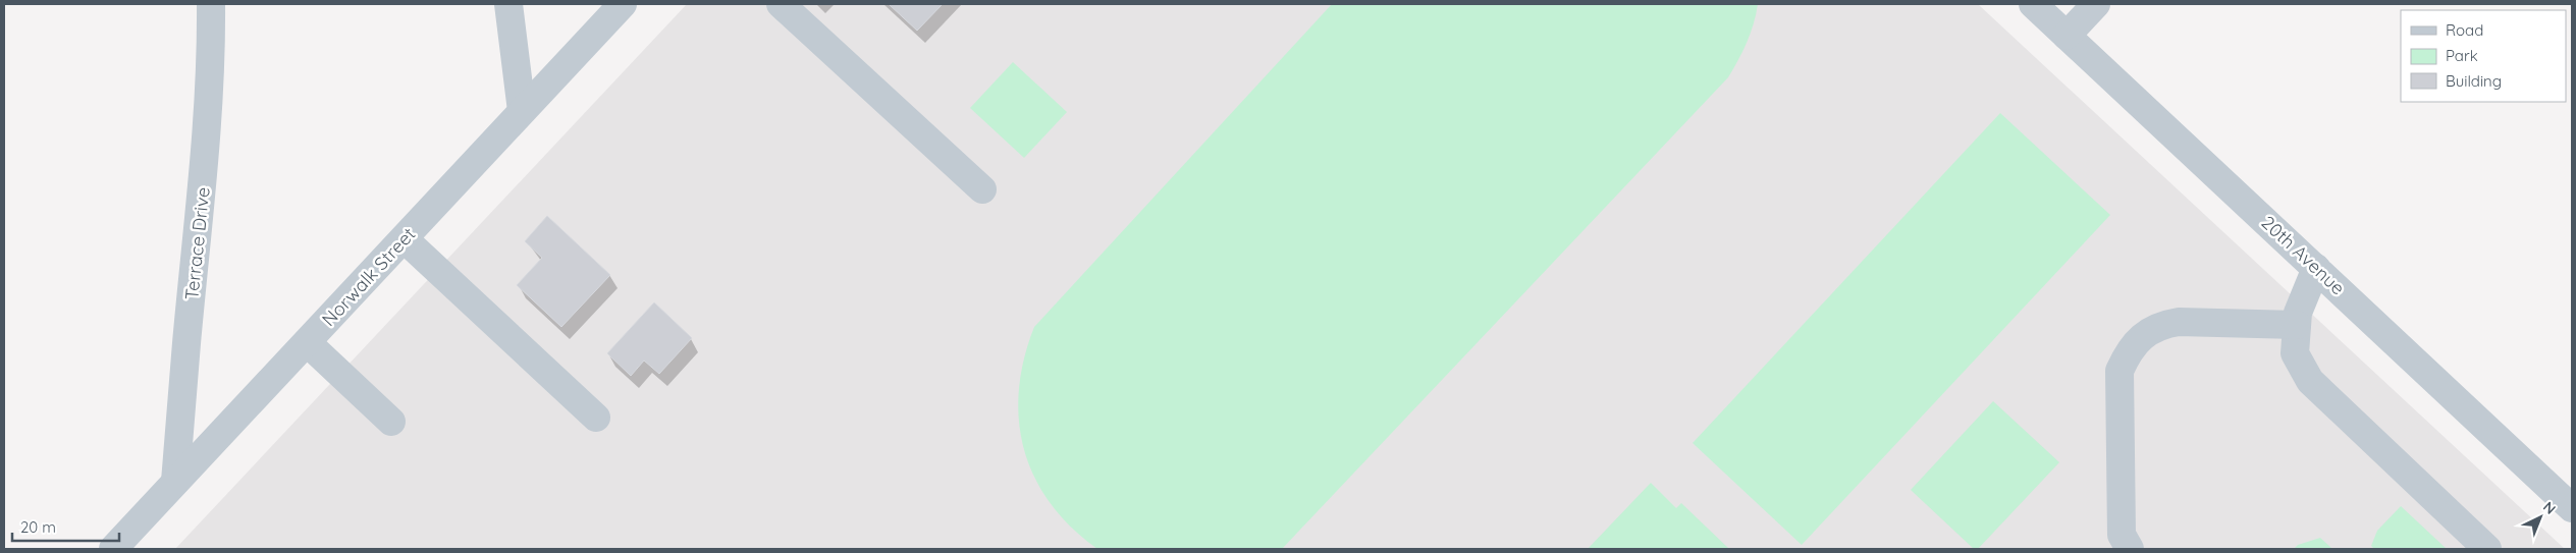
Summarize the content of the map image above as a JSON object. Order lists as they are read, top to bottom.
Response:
{
  "streets": {
    "street": ["Terrace Drive", "20th Avenue", "Norwalk Street"]
  },
  "crossings": [
    ["Terrace Drive", "Norwalk Street"]
  ],
  "legend": ["Road", "Park", "Building"],
  "scale_bar": "20 m",
  "north": "top right"
}
